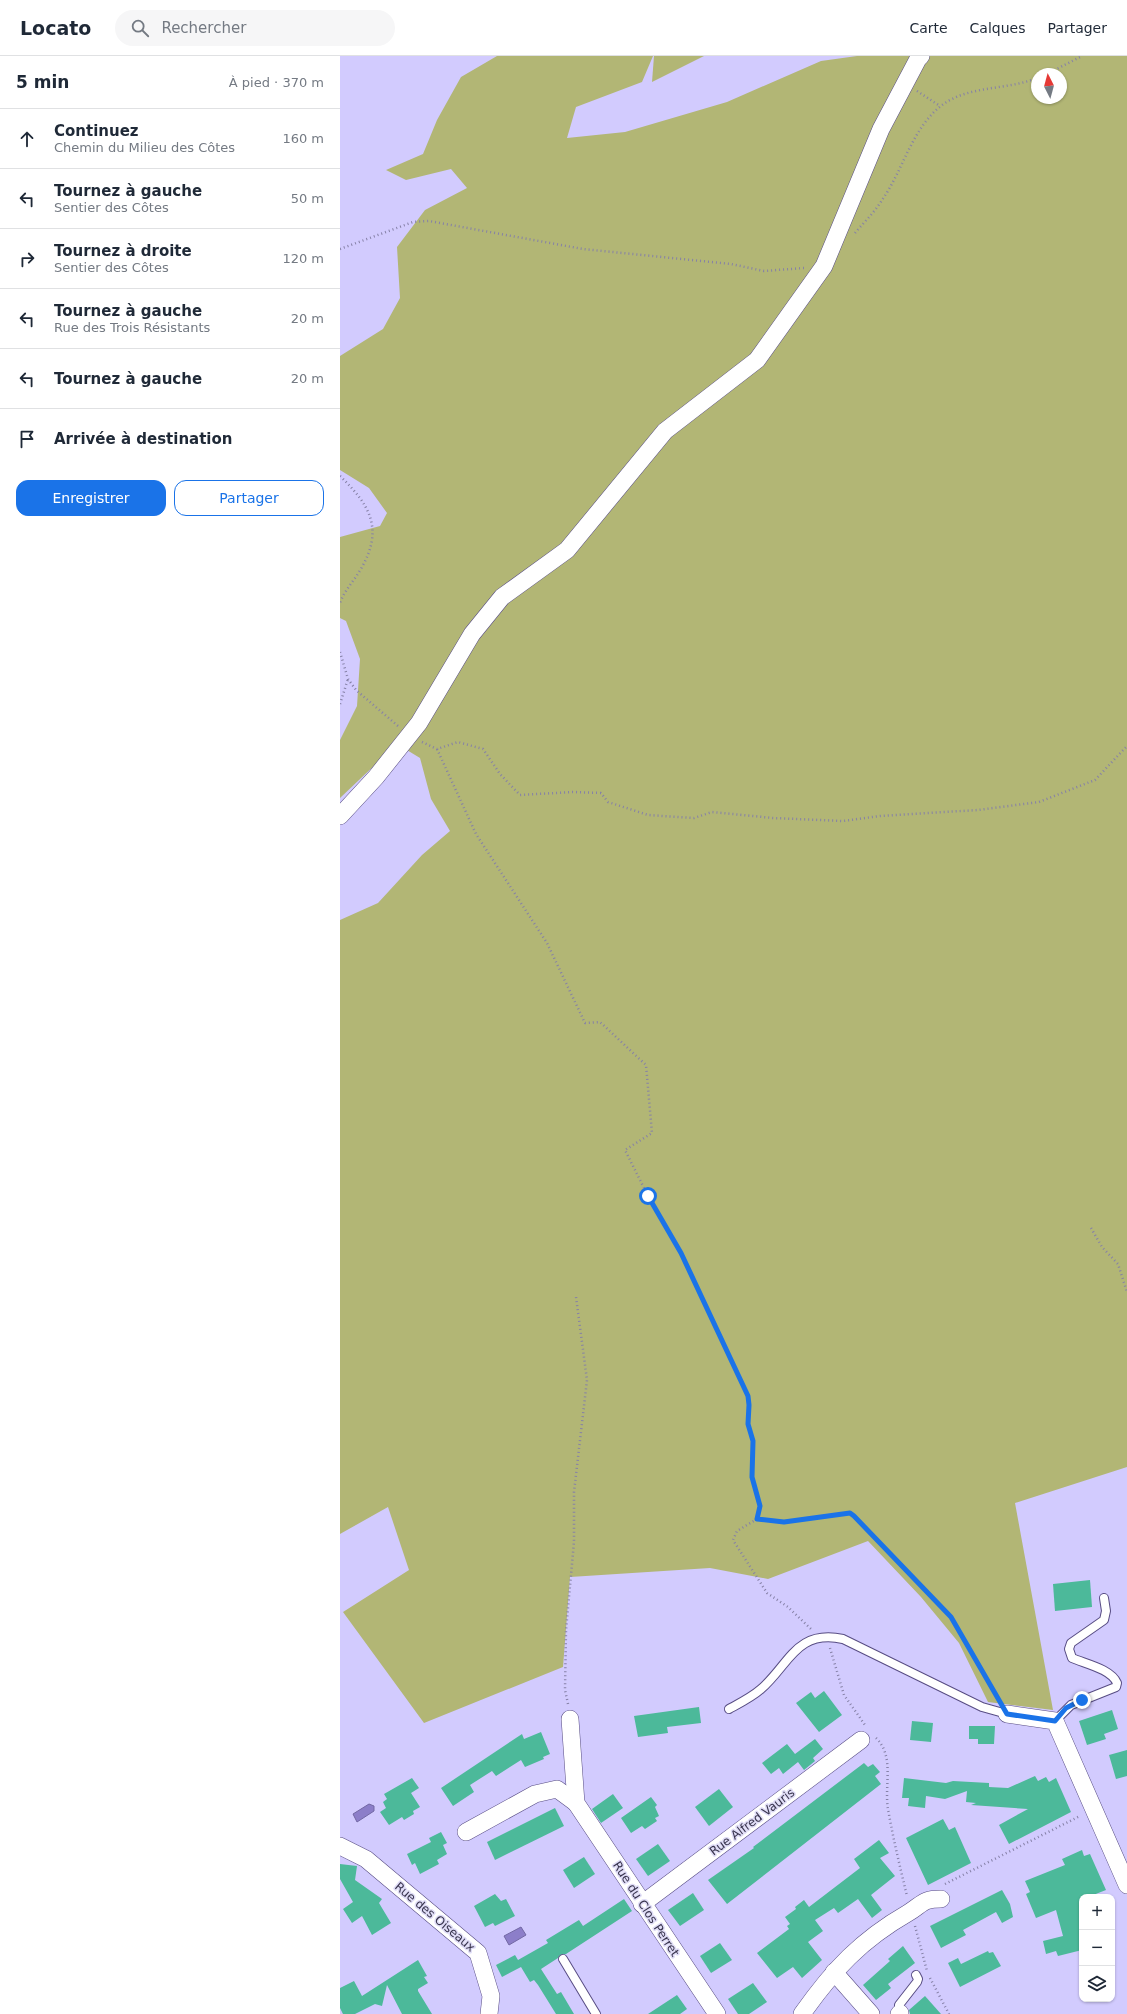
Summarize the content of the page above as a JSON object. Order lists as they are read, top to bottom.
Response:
{
  "streets": {
    "street": ["Rue Alfred Vauris", "Rue du Clos Perret", "Rue des Oiseaux"]
  },
  "crossings": [
    ["Rue Alfred Vauris", "Rue du Clos Perret"]
  ],
  "north": "top",
  "page": {
    "header": "Locato",
    "search": "Rechercher",
    "nav": ["Carte", "Calques", "Partager"],
    "heading": ["5 min", "À pied · 370 m"],
    "list": [
      ["Continuez", "Chemin du Milieu des Côtes", "160 m"],
      ["Tournez à gauche", "Sentier des Côtes", "50 m"],
      ["Tournez à droite", "Sentier des Côtes", "120 m"],
      ["Tournez à gauche", "Rue des Trois Résistants", "20 m"],
      ["Tournez à gauche", "20 m"],
      "Arrivée à destination"
    ],
    "buttons": ["Enregistrer", "Partager"],
    "map_buttons": ["+", "−"]
  }
}
